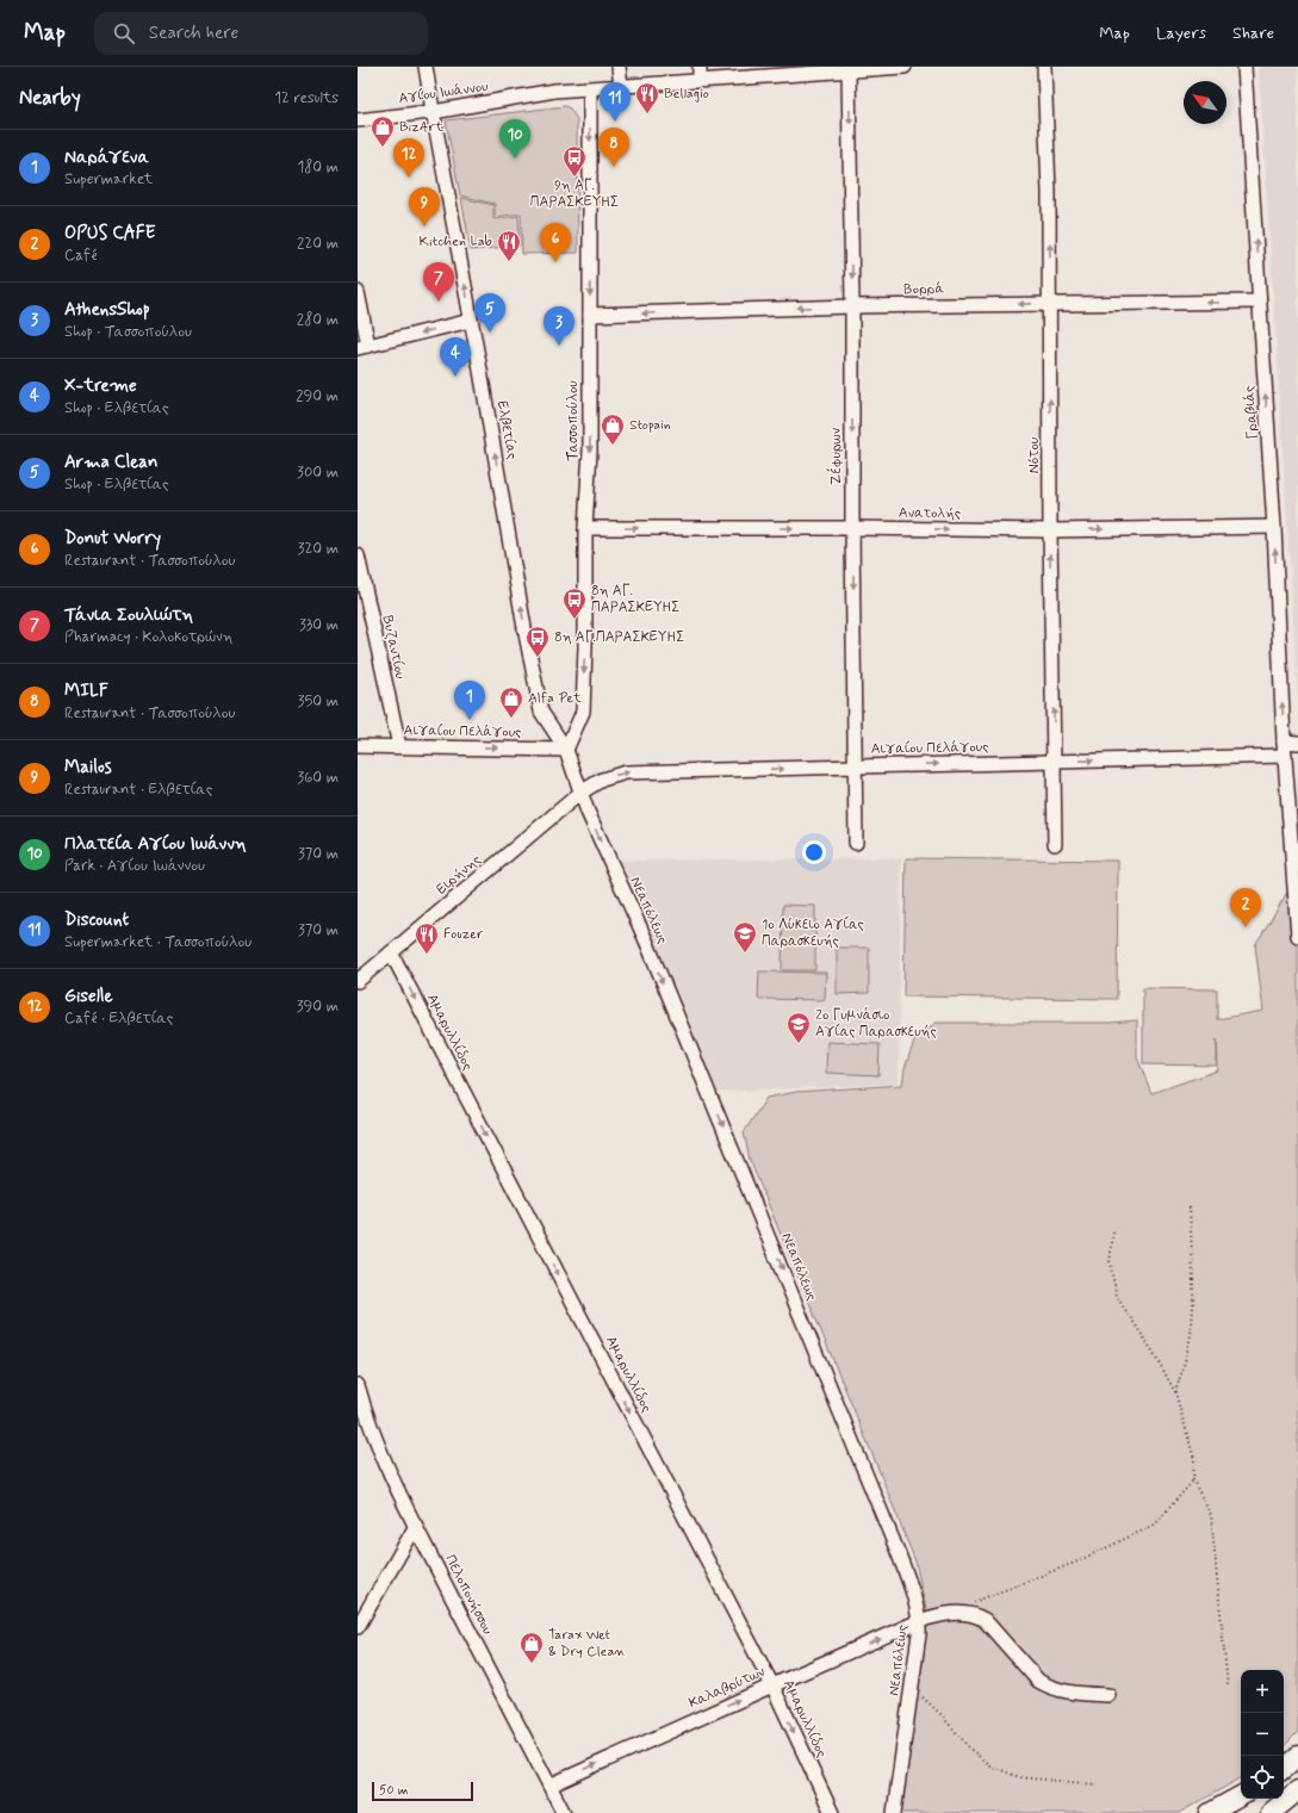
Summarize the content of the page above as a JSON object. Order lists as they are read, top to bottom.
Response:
{
  "streets": {
    "street": [
      "Αγίου Ιωάννου",
      "Βορρά",
      "Γραβιάς",
      "Τασσοπούλου",
      "Ελβετίας",
      "Νότου",
      "Ζέφυρων",
      "Ανατολής",
      "Βυζαντίου",
      "Αιγαίου Πελάγους",
      "Ειρήνης",
      "Νεαπόλεως",
      "Αμαρυλλίδος",
      "Πελοπονήσσου",
      "Καλαβρύτων"
    ]
  },
  "crossings": [
    ["Αγίου Ιωάννου", "Τασσοπούλου"],
    ["Αγίου Ιωάννου", "Ελβετίας"],
    ["Αγίου Ιωάννου", "Ζέφυρων"],
    ["Βορρά", "Γραβιάς"],
    ["Βορρά", "Τασσοπούλου"],
    ["Βορρά", "Νότου"],
    ["Βορρά", "Ζέφυρων"],
    ["Γραβιάς", "Ανατολής"],
    ["Γραβιάς", "Αιγαίου Πελάγους"],
    ["Τασσοπούλου", "Ελβετίας"],
    ["Τασσοπούλου", "Ανατολής"],
    ["Τασσοπούλου", "Αιγαίου Πελάγους"],
    ["Τασσοπούλου", "Νεαπόλεως"],
    ["Ελβετίας", "Αιγαίου Πελάγους"],
    ["Ελβετίας", "Νεαπόλεως"],
    ["Νότου", "Ανατολής"],
    ["Νότου", "Αιγαίου Πελάγους"],
    ["Ζέφυρων", "Ανατολής"],
    ["Ζέφυρων", "Αιγαίου Πελάγους"],
    ["Βυζαντίου", "Αιγαίου Πελάγους"],
    ["Αιγαίου Πελάγους", "Ειρήνης"],
    ["Αιγαίου Πελάγους", "Νεαπόλεως"],
    ["Ειρήνης", "Νεαπόλεως"],
    ["Ειρήνης", "Αμαρυλλίδος"],
    ["Νεαπόλεως", "Καλαβρύτων"],
    ["Αμαρυλλίδος", "Καλαβρύτων"],
    ["Πελοπονήσσου", "Καλαβρύτων"]
  ],
  "one_way": [
    "Βορρά",
    "Γραβιάς",
    "Τασσοπούλου",
    "Ελβετίας",
    "Νότου",
    "Ζέφυρων",
    "Ανατολής",
    "Αιγαίου Πελάγους",
    "Νεαπόλεως",
    "Αμαρυλλίδος",
    "Καλαβρύτων"
  ],
  "places": {
    "restaurant": ["Bellagio", "Kitchen Lab", "Fouzer"],
    "shop": [
      "BizArt",
      "Stopain",
      "Alfa Pet",
      "Tarax Wet & Dry Clean"
    ],
    "bus stop": ["9η ΑΓ. ΠΑΡΑΣΚΕΥΗΣ", "8η ΑΓ. ΠΑΡΑΣΚΕΥΗΣ", "8η ΑΓ.ΠΑΡΑΣΚΕΥΗΣ"],
    "school or university": ["1ο Λύκειο Αγίας Παρασκευής", "2ο Γυμνάσιο Αγίας Παρασκευής"]
  },
  "scale_bar": "50 m",
  "north": "top left",
  "page": {
    "header": "Map",
    "search": "Search here",
    "nav": ["Map", "Layers", "Share"],
    "heading": ["Nearby", "12 results"],
    "pins": [
      "11",
      "10",
      "8",
      "12",
      "9",
      "6",
      "7",
      "5",
      "3",
      "4",
      "1",
      "2"
    ],
    "list": [
      {
        "mark": "1",
        "name": "Ναράγενα",
        "note": "Supermarket",
        "value": "180 m"
      },
      {
        "mark": "2",
        "name": "OPUS CAFE",
        "note": "Café",
        "value": "220 m"
      },
      {
        "mark": "3",
        "name": "AthensShop",
        "note": "Shop · Τασσοπούλου",
        "value": "280 m"
      },
      {
        "mark": "4",
        "name": "X-treme",
        "note": "Shop · Ελβετίας",
        "value": "290 m"
      },
      {
        "mark": "5",
        "name": "Arma Clean",
        "note": "Shop · Ελβετίας",
        "value": "300 m"
      },
      {
        "mark": "6",
        "name": "Donut Worry",
        "note": "Restaurant · Τασσοπούλου",
        "value": "320 m"
      },
      {
        "mark": "7",
        "name": "Τάνια Σουλιώτη",
        "note": "Pharmacy · Κολοκοτρώνη",
        "value": "330 m"
      },
      {
        "mark": "8",
        "name": "MILF",
        "note": "Restaurant · Τασσοπούλου",
        "value": "350 m"
      },
      {
        "mark": "9",
        "name": "Mailos",
        "note": "Restaurant · Ελβετίας",
        "value": "360 m"
      },
      {
        "mark": "10",
        "name": "Πλατεία Αγίου Ιωάννη",
        "note": "Park · Αγίου Ιωάννου",
        "value": "370 m"
      },
      {
        "mark": "11",
        "name": "Discount",
        "note": "Supermarket · Τασσοπούλου",
        "value": "370 m"
      },
      {
        "mark": "12",
        "name": "Giselle",
        "note": "Café · Ελβετίας",
        "value": "390 m"
      }
    ],
    "map_buttons": ["+", "−"],
    "scale": "50 m"
  }
}
